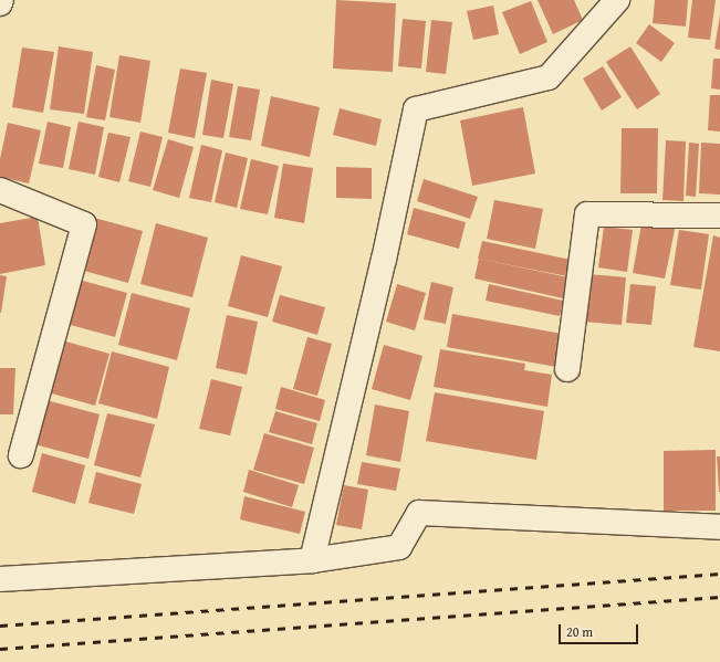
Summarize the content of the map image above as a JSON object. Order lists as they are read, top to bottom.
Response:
{
  "scale_bar": "20 m"
}
